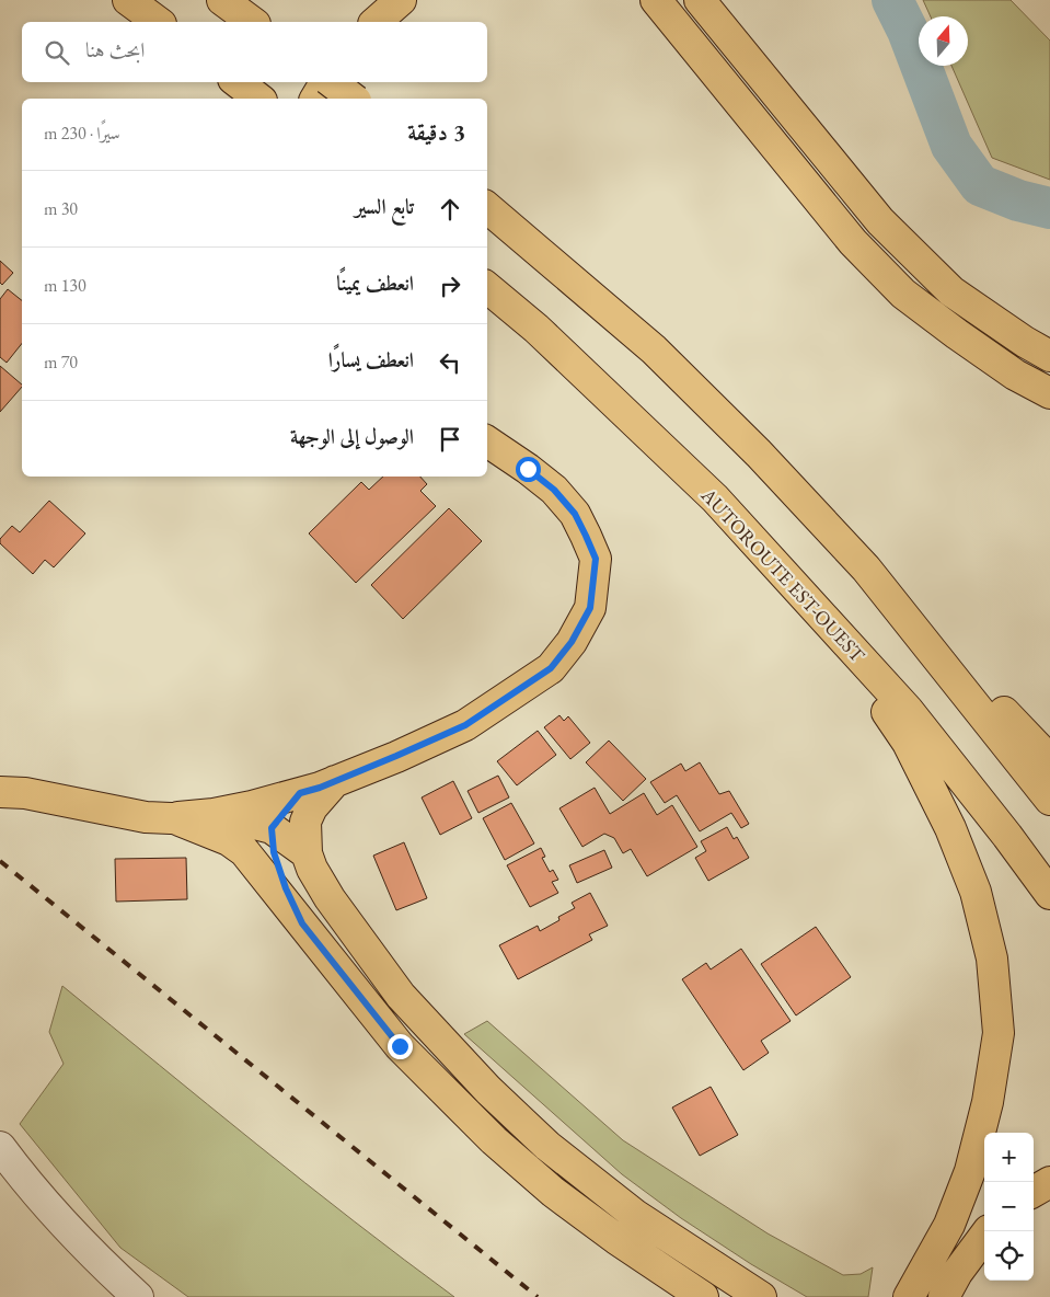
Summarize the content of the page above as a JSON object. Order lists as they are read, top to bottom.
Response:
{
  "streets": {
    "main road": ["AUTOROUTE EST-OUEST"]
  },
  "north": "top",
  "page": {
    "search": "ابحث هنا",
    "heading": ["3 دقيقة", "سيرًا · 230 m"],
    "list": [
      ["تابع السير", "30 m"],
      ["انعطف يمينًا", "130 m"],
      ["انعطف يسارًا", "70 m"],
      "الوصول إلى الوجهة"
    ],
    "map_buttons": ["+", "−"]
  }
}
